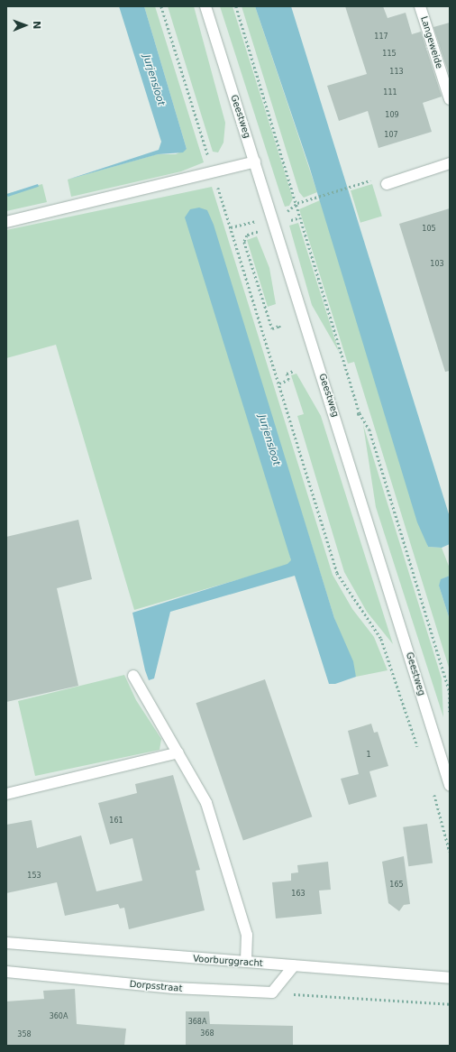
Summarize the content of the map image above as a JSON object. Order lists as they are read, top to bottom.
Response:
{
  "streets": {
    "street": [
      "Langeweide",
      "Geestweg",
      "Voorburggracht",
      "Dorpsstraat"
    ]
  },
  "water": ["Jurjensloot"],
  "house_numbers": [
    "117",
    "115",
    "113",
    "111",
    "109",
    "107",
    "105",
    "103",
    "1",
    "161",
    "153",
    "165",
    "163",
    "360A",
    "368A",
    "368",
    "358"
  ],
  "north": "right"
}
